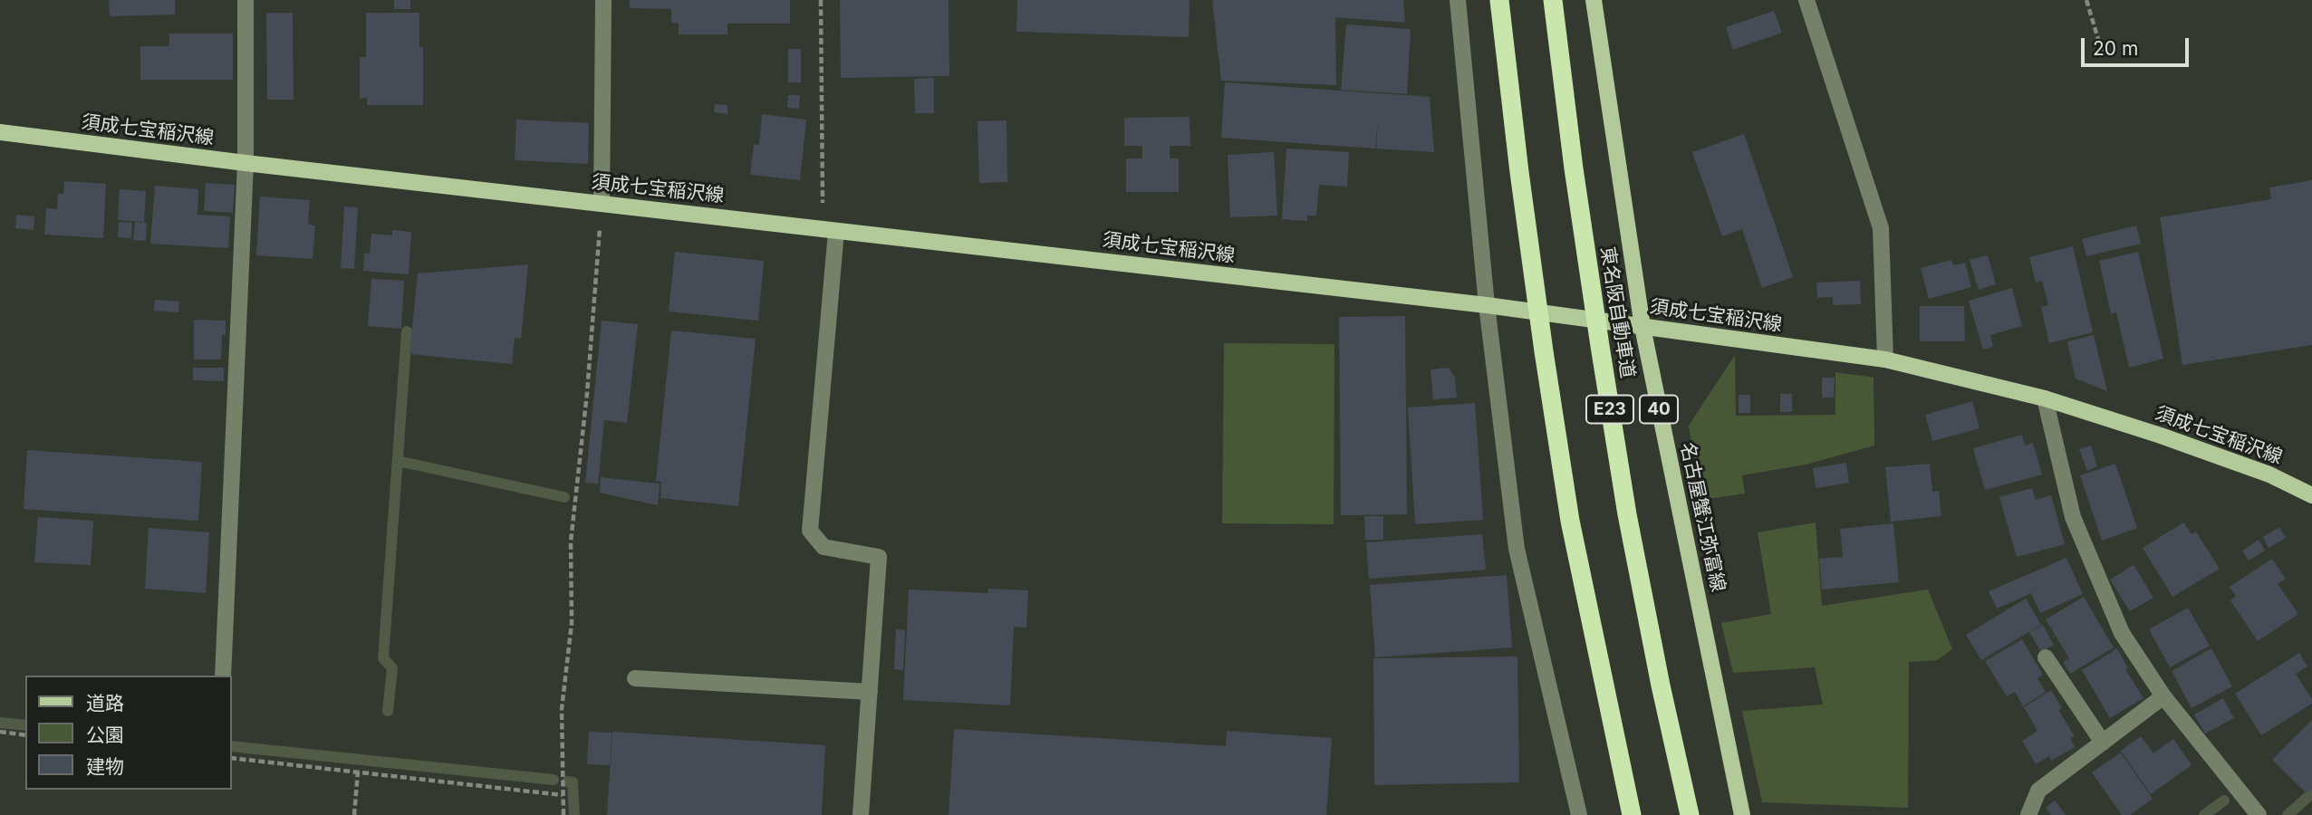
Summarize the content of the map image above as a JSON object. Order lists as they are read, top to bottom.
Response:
{
  "streets": {
    "highway": ["東名阪自動車道", "E23"],
    "main road": ["須成七宝稲沢線", "40", "名古屋蟹江弥富線"]
  },
  "crossings": [
    ["須成七宝稲沢線", "名古屋蟹江弥富線"]
  ],
  "legend": ["道路", "公園", "建物"],
  "scale_bar": "20 m"
}
